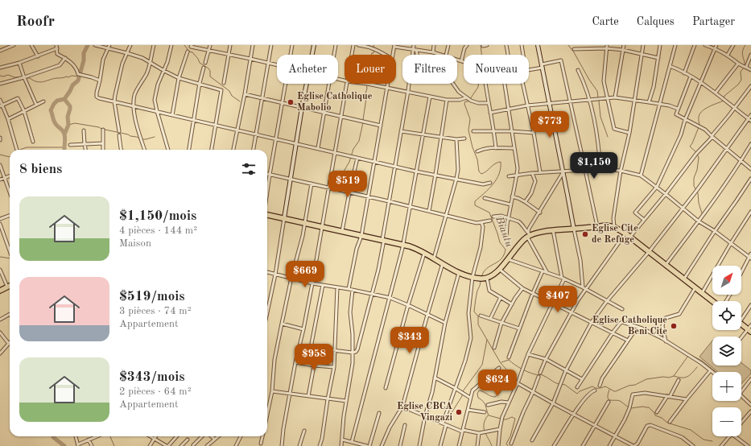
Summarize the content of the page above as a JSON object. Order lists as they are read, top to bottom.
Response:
{
  "water": ["Biautu"],
  "places": [
    "Eglise Catholique Mabolio",
    "Eglise Cite de Refuge",
    "Eglise Catholique Beni Cite",
    "Eglise CBCA Vingazi"
  ],
  "north": "top right",
  "page": {
    "header": "Roofr",
    "nav": ["Carte", "Calques", "Partager"],
    "chip": [
      "Acheter",
      "Louer",
      "Filtres",
      "Nouveau"
    ],
    "price": [
      "$773",
      "$1,150",
      "$519",
      "$669",
      "$407",
      "$343",
      "$958",
      "$624"
    ],
    "heading": "8 biens",
    "list": [
      {
        "name": "$1,150/mois",
        "note": "4 pièces · 144 m² · Maison"
      },
      {
        "name": "$519/mois",
        "note": "3 pièces · 74 m² · Appartement"
      },
      {
        "name": "$343/mois",
        "note": "2 pièces · 64 m² · Appartement"
      }
    ],
    "map_buttons": ["+", "−"]
  }
}
